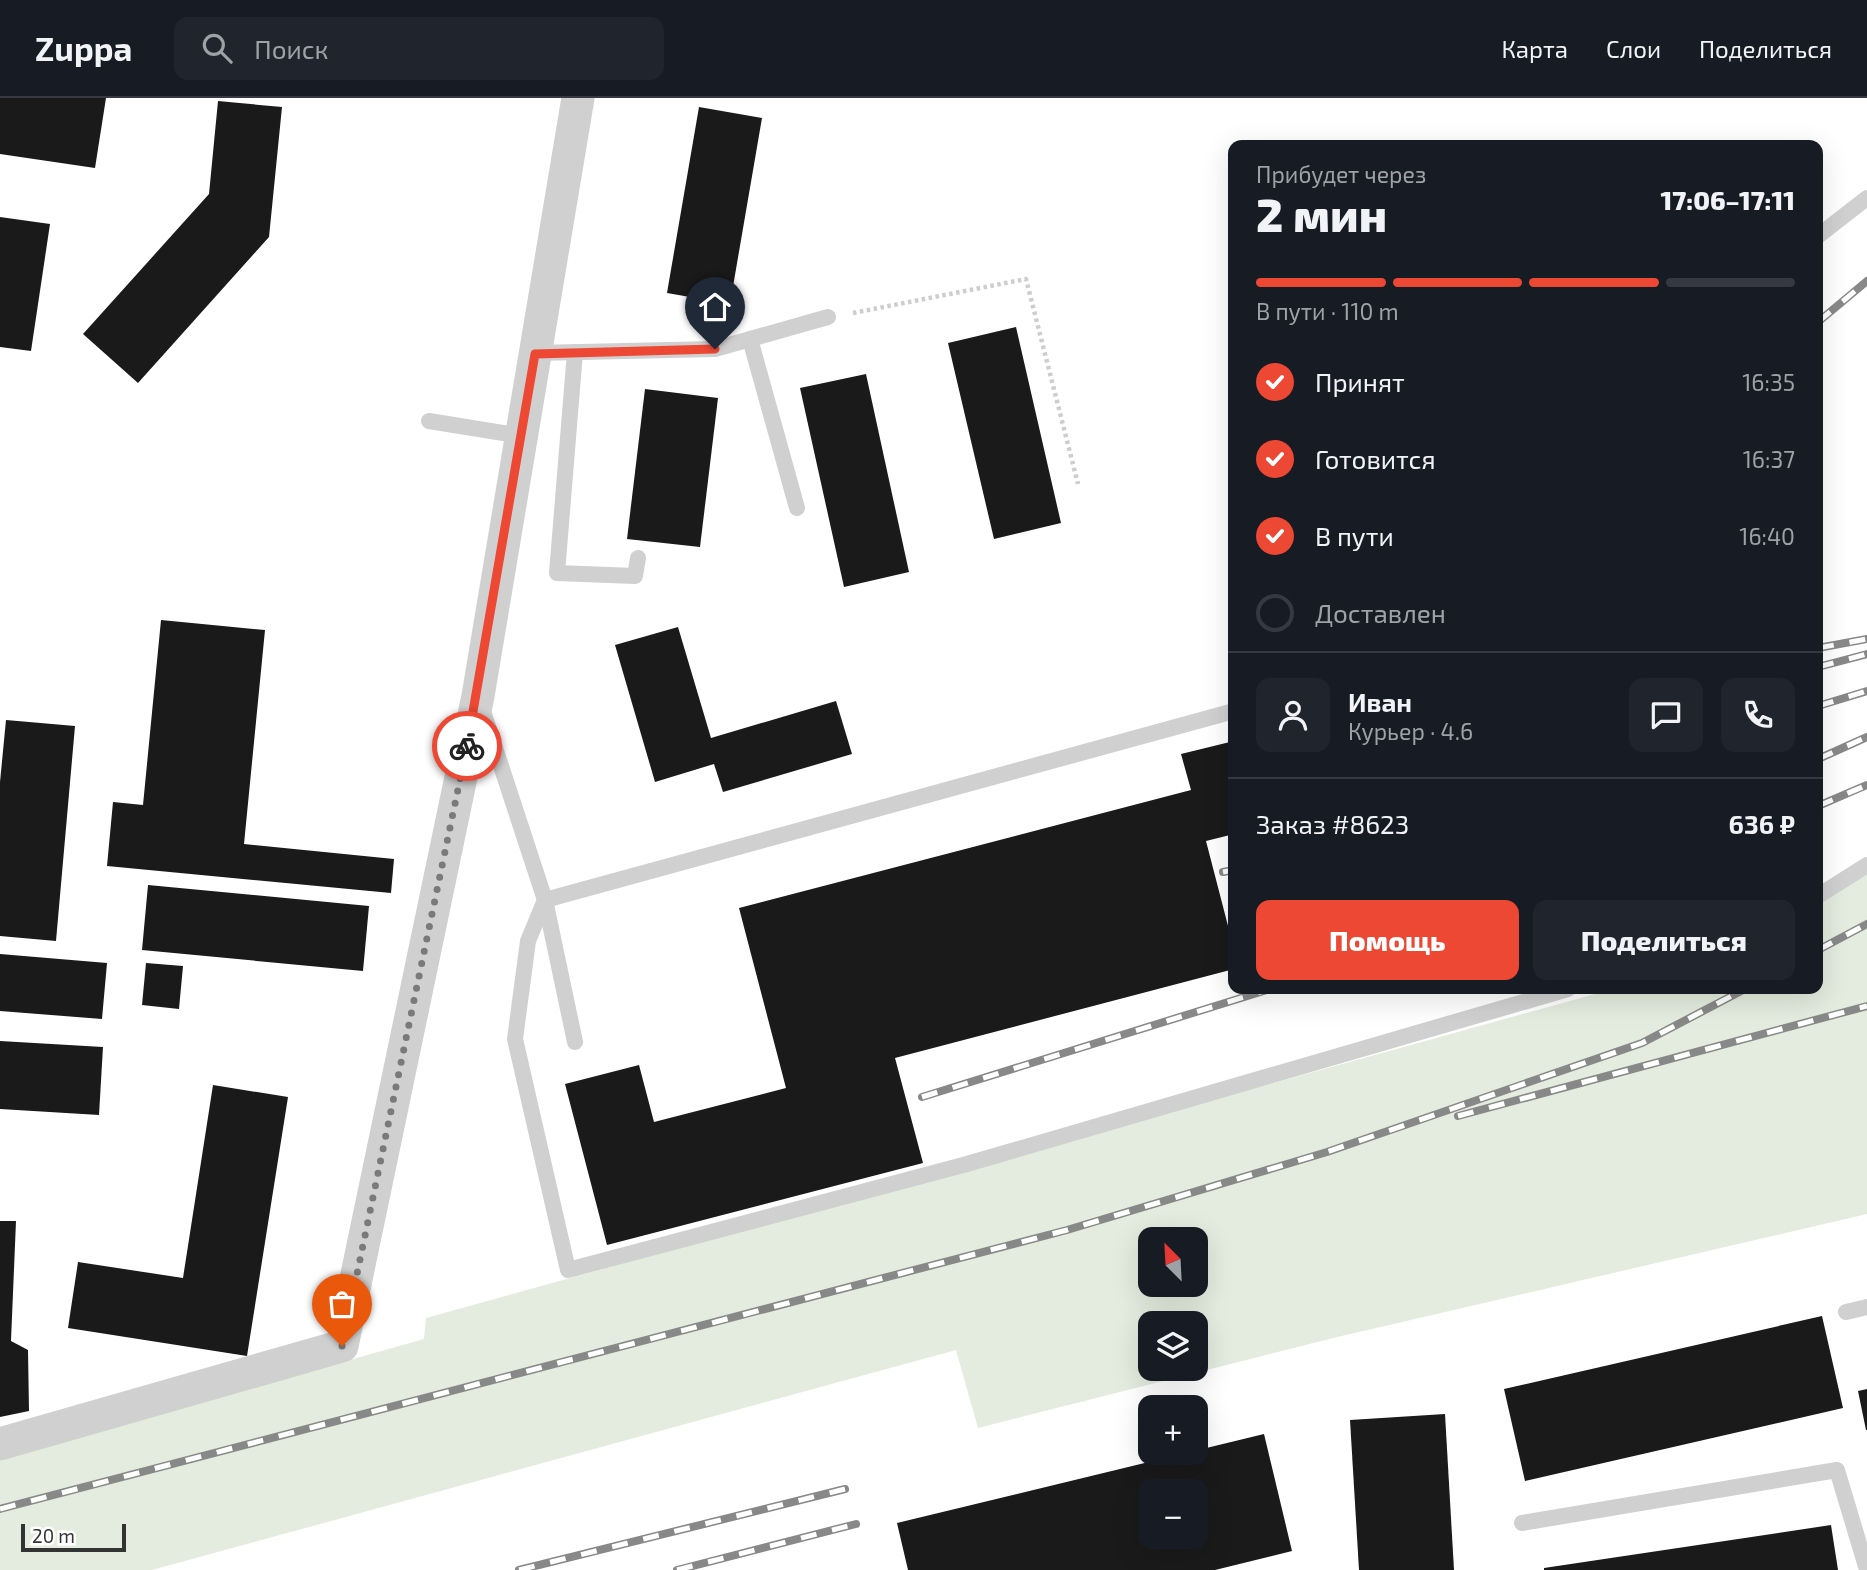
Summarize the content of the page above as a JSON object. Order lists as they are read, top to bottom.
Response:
{
  "scale_bar": "20 m",
  "north": "top left",
  "page": {
    "header": "Zuppa",
    "search": "Поиск",
    "nav": ["Карта", "Слои", "Поделиться"],
    "heading": ["2 мин", "Прибудет через", "17:06–17:11"],
    "panel": [
      "Иван",
      "Курьер · 4.6",
      "Заказ #8623",
      "636 ₽"
    ],
    "bar": "В пути · 110 m",
    "list": [
      ["Принят", "16:35"],
      ["Готовится", "16:37"],
      ["В пути", "16:40"],
      "Доставлен"
    ],
    "buttons": ["Помощь", "Поделиться"],
    "map_buttons": ["+", "−"],
    "scale": "20 m"
  }
}
